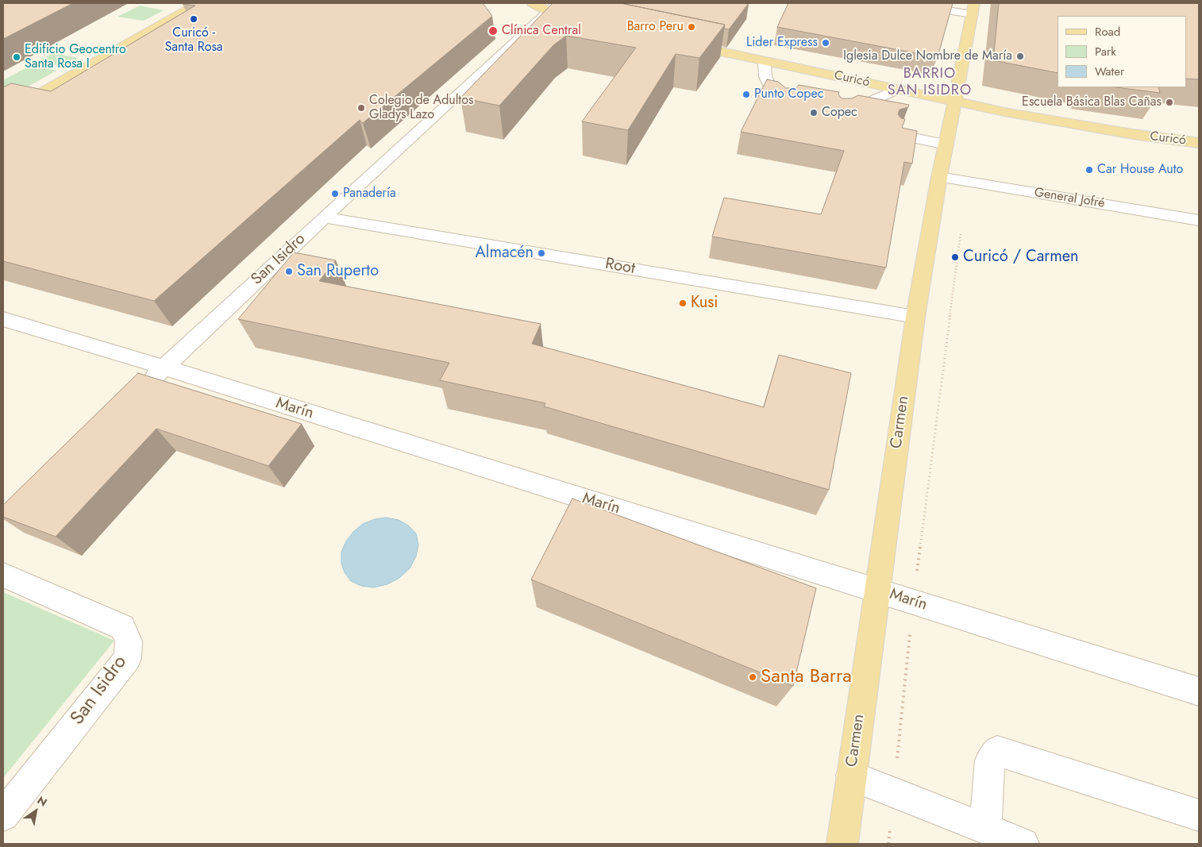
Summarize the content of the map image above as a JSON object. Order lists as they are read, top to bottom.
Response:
{
  "streets": {
    "main road": ["Curicó", "Carmen"],
    "street": [
      "General Jofré",
      "San Isidro",
      "Root",
      "Marín"
    ]
  },
  "crossings": [
    ["Curicó", "Carmen"],
    ["General Jofré", "Carmen"],
    ["San Isidro", "Root"],
    ["San Isidro", "Marín"],
    ["Root", "Carmen"],
    ["Marín", "Carmen"]
  ],
  "districts": ["BARRIO SAN ISIDRO"],
  "places": [
    "Curicó - Santa Rosa",
    "Barro Peru",
    "Clínica Central",
    "Lider Express",
    "Iglesia Dulce Nombre de María",
    "Edificio Geocentro Santa Rosa I",
    "Punto Copec",
    "Escuela Básica Blas Cañas",
    "Colegio de Adultos Gladys Lazo",
    "Copec",
    "Car House Auto",
    "Panadería",
    "Almacén",
    "Curicó / Carmen",
    "San Ruperto",
    "Kusi",
    "Santa Barra"
  ],
  "legend": ["Road", "Park", "Water"],
  "north": "top right"
}
